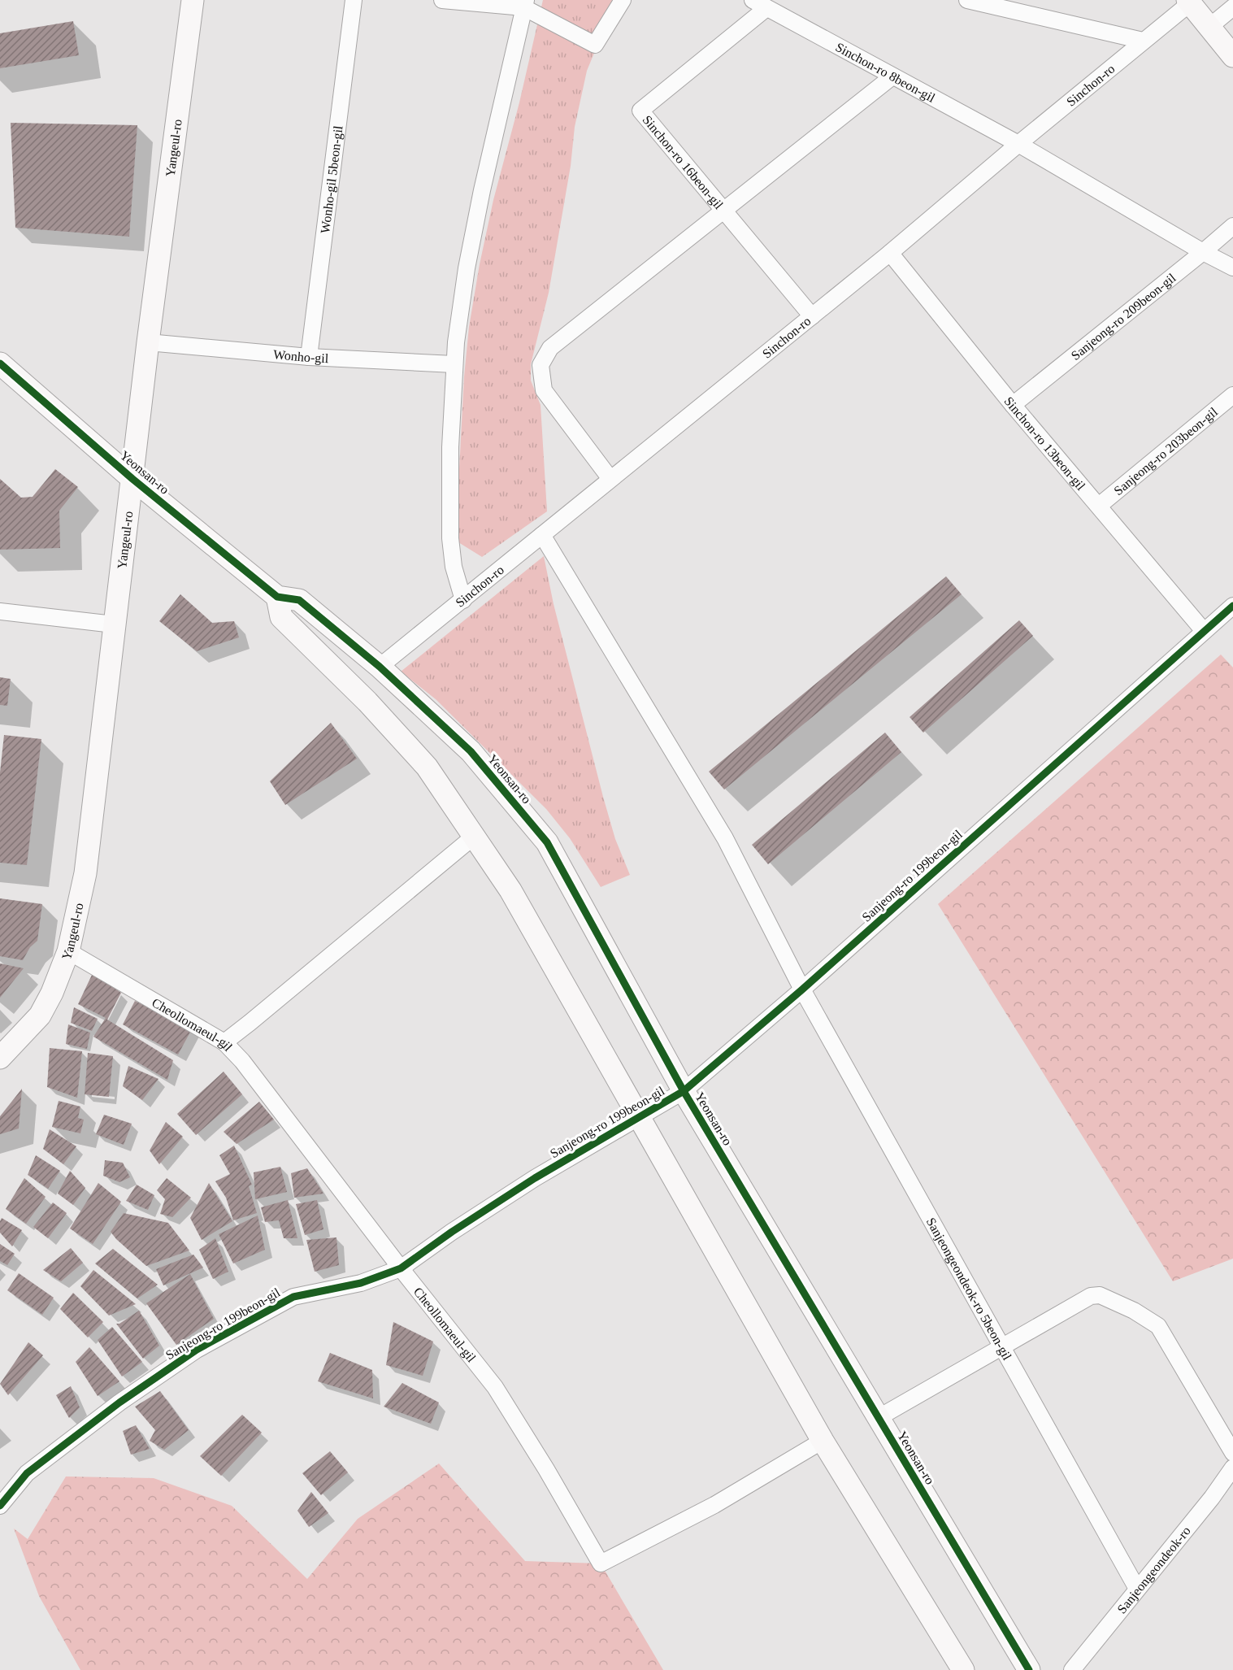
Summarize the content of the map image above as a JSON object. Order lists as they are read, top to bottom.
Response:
{
  "streets": {
    "street": [
      "Sinchon-ro 8beon-gil",
      "Sinchon-ro",
      "Yangeul-ro",
      "Sinchon-ro 16beon-gil",
      "Wonho-gil 5beon-gil",
      "Sanjeong-ro 209beon-gil",
      "Wonho-gil",
      "Sinchon-ro 13beon-gil",
      "Sanjeong-ro 203beon-gil",
      "Yeonsan-ro",
      "Sanjeong-ro 199beon-gil",
      "Cheollomaeul-gil",
      "Sanjeongeondeok-ro 5beon-gil",
      "Sanjeongeondeok-ro"
    ]
  },
  "crossings": [
    ["Sinchon-ro 8beon-gil", "Sinchon-ro"],
    ["Sinchon-ro 8beon-gil", "Sinchon-ro 16beon-gil"],
    ["Sinchon-ro 8beon-gil", "Sanjeong-ro 209beon-gil"],
    ["Sinchon-ro", "Sinchon-ro 16beon-gil"],
    ["Sinchon-ro", "Sinchon-ro 13beon-gil"],
    ["Sinchon-ro", "Yeonsan-ro"],
    ["Sinchon-ro", "Sanjeongeondeok-ro 5beon-gil"],
    ["Yangeul-ro", "Wonho-gil"],
    ["Yangeul-ro", "Yeonsan-ro"],
    ["Yangeul-ro", "Cheollomaeul-gil"],
    ["Wonho-gil 5beon-gil", "Wonho-gil"],
    ["Sanjeong-ro 209beon-gil", "Sinchon-ro 13beon-gil"],
    ["Sinchon-ro 13beon-gil", "Sanjeong-ro 203beon-gil"],
    ["Sinchon-ro 13beon-gil", "Sanjeong-ro 199beon-gil"],
    ["Yeonsan-ro", "Sanjeong-ro 199beon-gil"],
    ["Sanjeong-ro 199beon-gil", "Cheollomaeul-gil"],
    ["Sanjeong-ro 199beon-gil", "Sanjeongeondeok-ro 5beon-gil"],
    ["Sanjeongeondeok-ro 5beon-gil", "Sanjeongeondeok-ro"]
  ]
}
